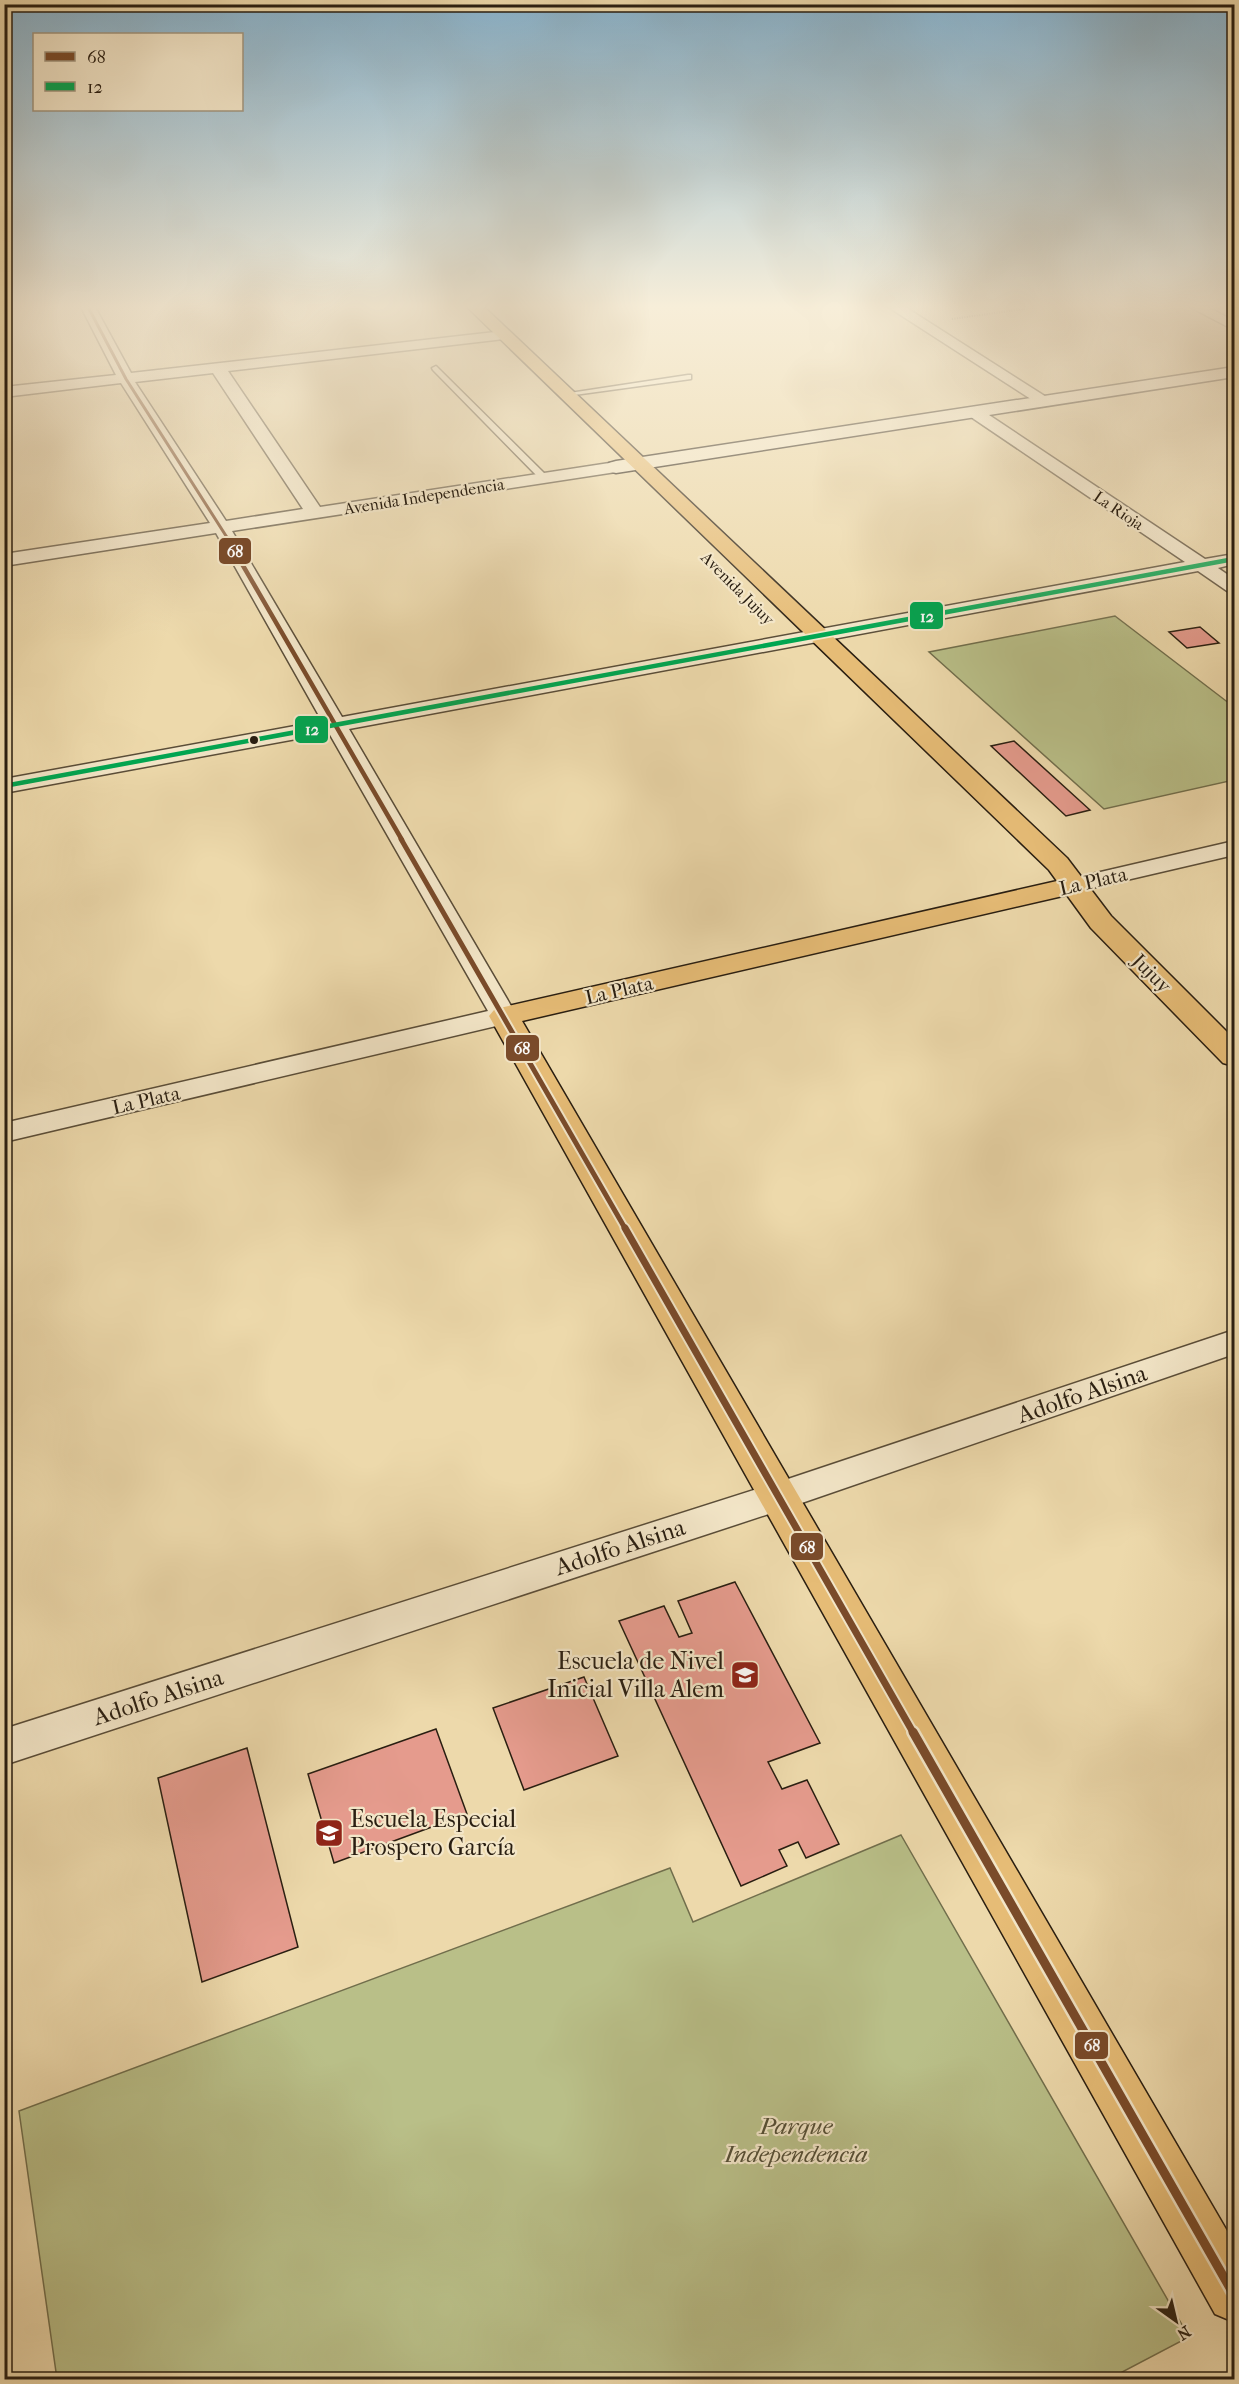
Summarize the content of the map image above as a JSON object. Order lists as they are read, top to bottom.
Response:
{
  "streets": {
    "main road": [
      "Avenida Independencia",
      "Avenida Jujuy",
      "La Plata",
      "Jujuy"
    ],
    "street": ["La Rioja", "Adolfo Alsina"]
  },
  "crossings": [
    ["Avenida Independencia", "Avenida Jujuy"],
    ["Avenida Jujuy", "La Plata"],
    ["Avenida Jujuy", "Jujuy"],
    ["La Plata", "Jujuy"]
  ],
  "parks": ["Parque Independencia"],
  "places": {
    "school or university": ["Escuela de Nivel Inicial Villa Alem", "Escuela Especial Prospero García"]
  },
  "lines": ["transit line 68", "transit line 12"],
  "legend": ["68", "12"],
  "north": "bottom right"
}
